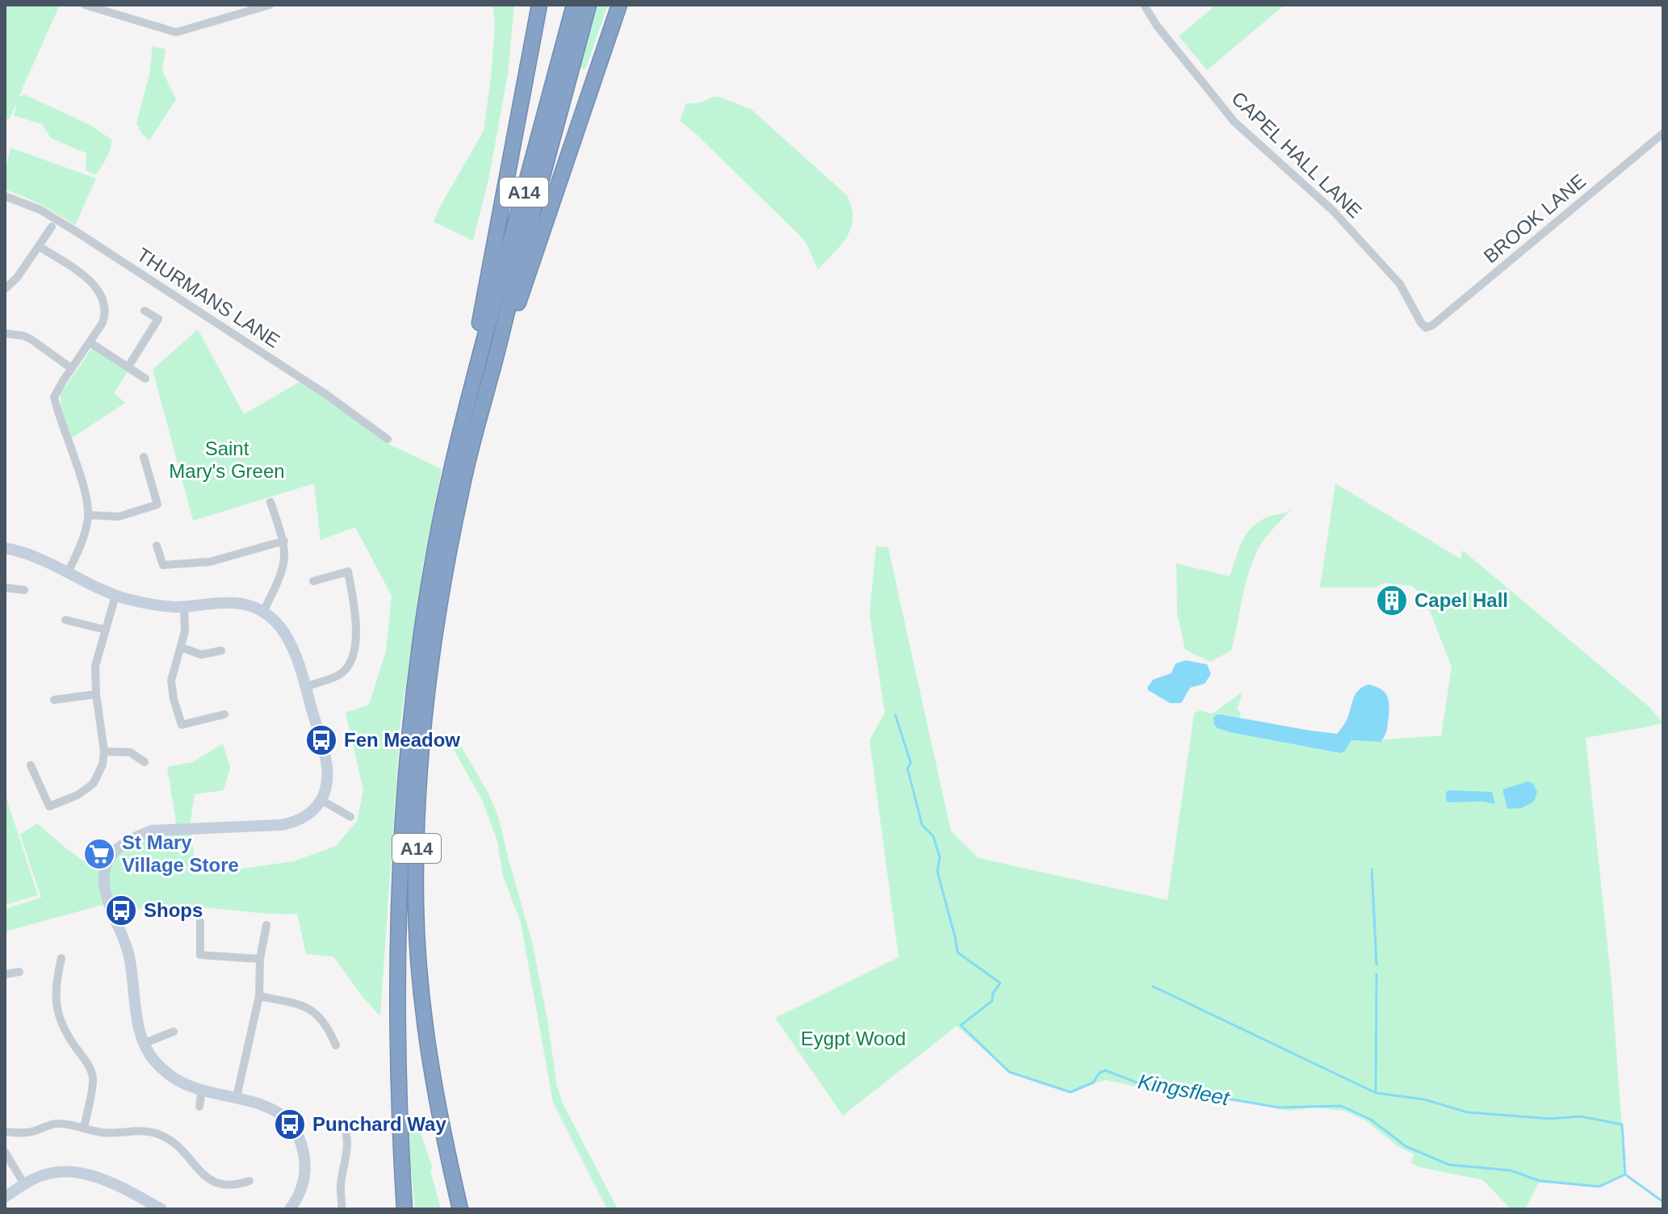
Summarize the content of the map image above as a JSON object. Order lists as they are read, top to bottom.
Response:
{
  "streets": {
    "highway": ["A14"],
    "street": ["CAPEL HALL LANE", "BROOK LANE", "THURMANS LANE"]
  },
  "crossings": [
    ["CAPEL HALL LANE", "BROOK LANE"]
  ],
  "water": ["Kingsfleet"],
  "parks": ["Saint Mary's Green", "Eygpt Wood"],
  "places": {
    "building": ["Capel Hall"],
    "bus stop": ["Fen Meadow", "Shops", "Punchard Way"],
    "supermarket": ["St Mary Village Store"]
  }
}
